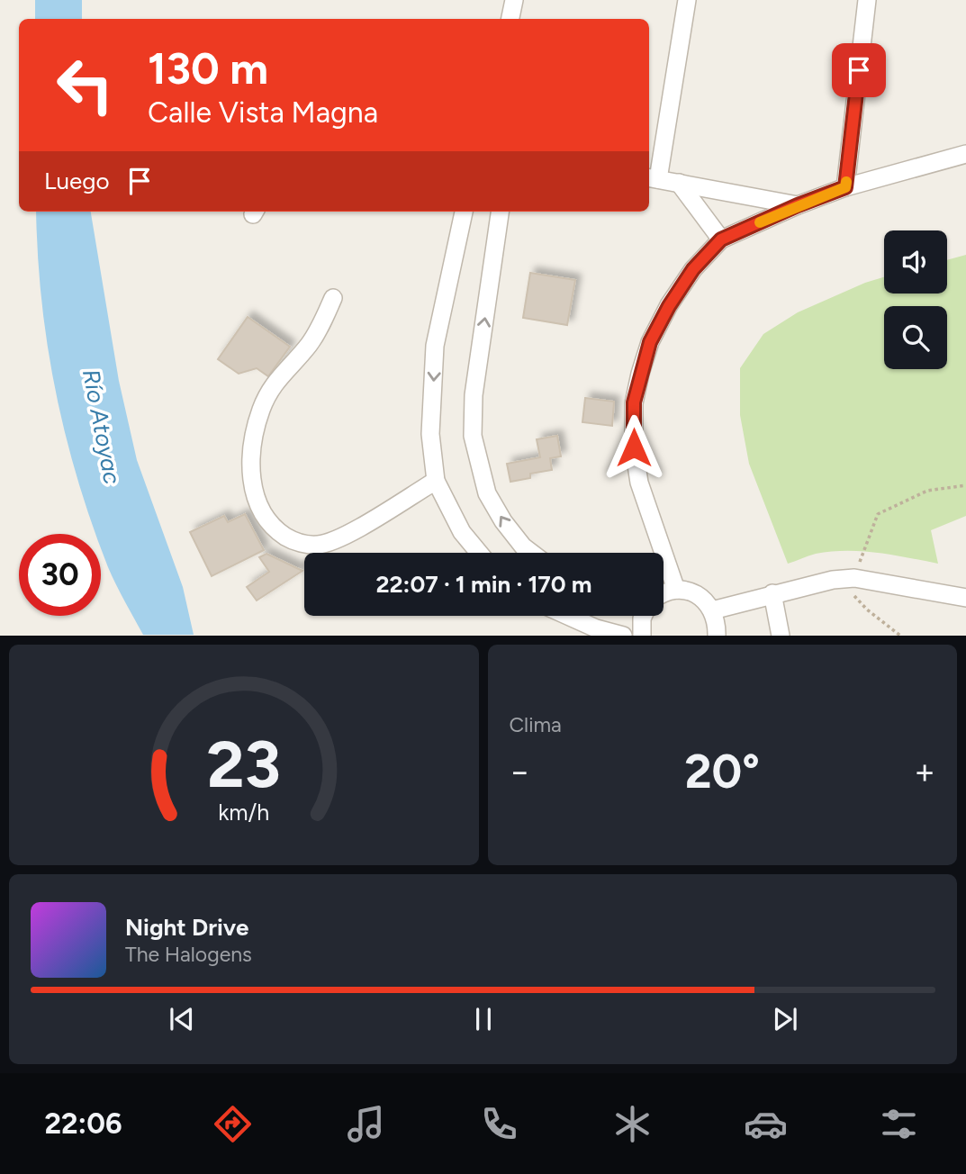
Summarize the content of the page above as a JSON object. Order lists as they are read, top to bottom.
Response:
{
  "water": ["Río Atoyac"],
  "page": {
    "turn": ["130 m", "Calle Vista Magna"],
    "then": "Luego",
    "limit": "30",
    "trip": "22:07 · 1 min · 170 m",
    "tile": "Clima",
    "heat": ["−", "20°", "+"],
    "song": ["Night Drive", "The Halogens"],
    "tabs": "22:06",
    "gauge": ["23", "km/h"]
  }
}
